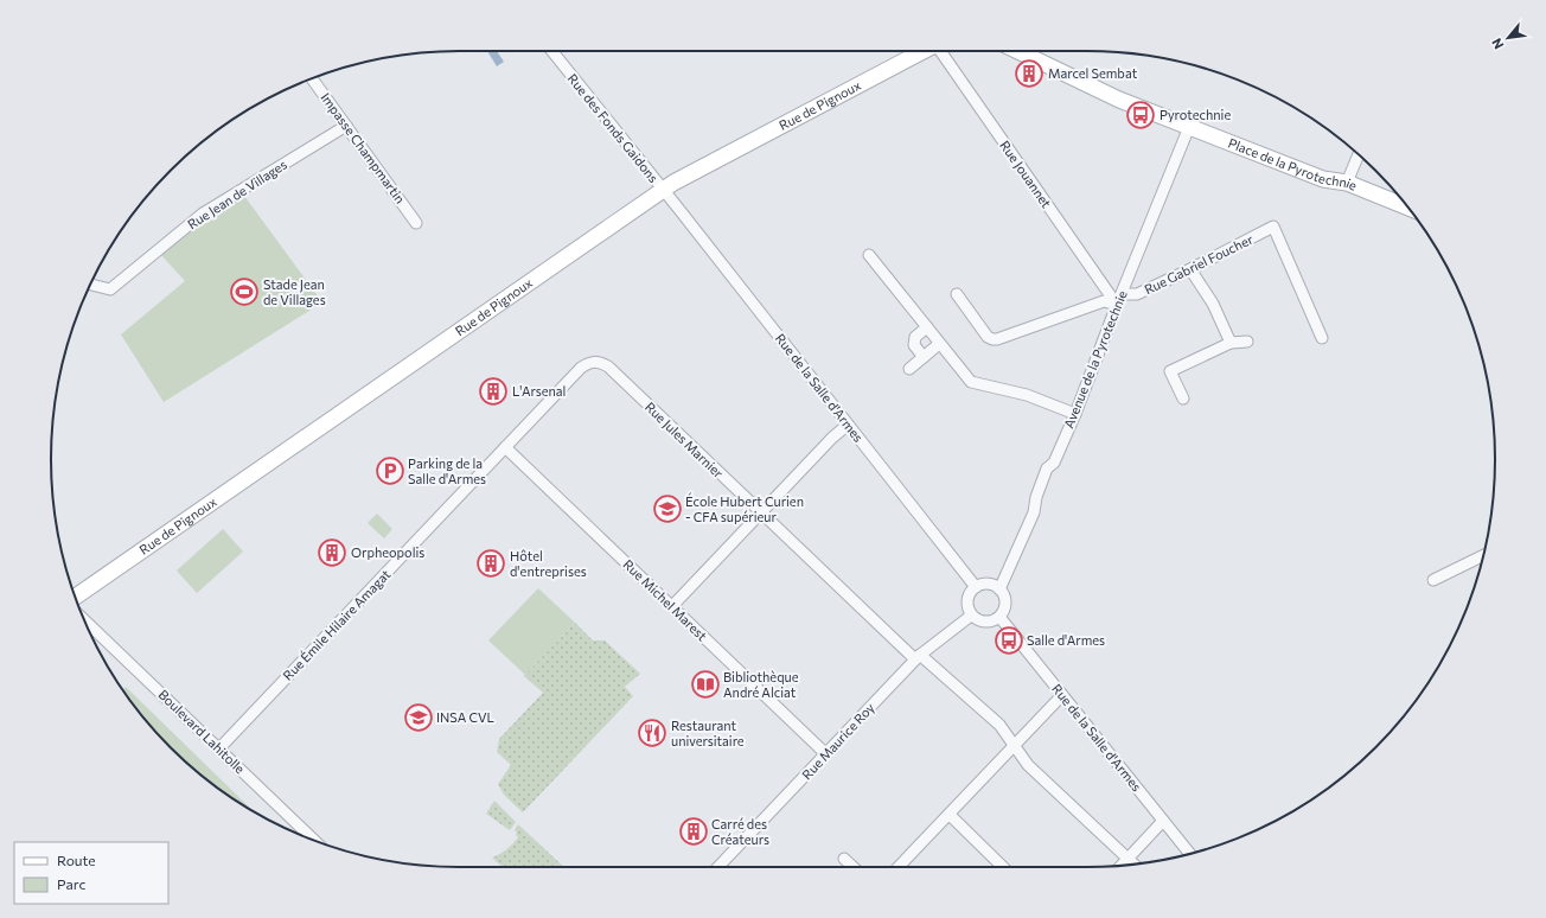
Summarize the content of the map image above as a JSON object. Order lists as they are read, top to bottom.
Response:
{
  "streets": {
    "main road": ["Rue de Pignoux", "Place de la Pyrotechnie"],
    "street": [
      "Rue des Fonds Gaidons",
      "Impasse Champmartin",
      "Rue Jouannet",
      "Rue Jean de Villages",
      "Rue Gabriel Foucher",
      "Avenue de la Pyrotechnie",
      "Rue de la Salle d'Armes",
      "Rue Jules Marnier",
      "Rue Michel Marest",
      "Rue Émile Hilaire Amagat",
      "Boulevard Lahitolle",
      "Rue Maurice Roy"
    ]
  },
  "crossings": [
    ["Rue de Pignoux", "Rue des Fonds Gaidons"],
    ["Rue de Pignoux", "Rue de la Salle d'Armes"],
    ["Rue des Fonds Gaidons", "Rue de la Salle d'Armes"],
    ["Impasse Champmartin", "Rue Jean de Villages"],
    ["Place de la Pyrotechnie", "Avenue de la Pyrotechnie"],
    ["Rue Jouannet", "Avenue de la Pyrotechnie"],
    ["Rue Gabriel Foucher", "Avenue de la Pyrotechnie"],
    ["Avenue de la Pyrotechnie", "Rue de la Salle d'Armes"],
    ["Avenue de la Pyrotechnie", "Rue Maurice Roy"],
    ["Rue de la Salle d'Armes", "Rue Maurice Roy"],
    ["Rue Jules Marnier", "Rue Émile Hilaire Amagat"],
    ["Rue Jules Marnier", "Rue Maurice Roy"],
    ["Rue Michel Marest", "Rue Émile Hilaire Amagat"],
    ["Rue Michel Marest", "Rue Maurice Roy"],
    ["Rue Émile Hilaire Amagat", "Boulevard Lahitolle"]
  ],
  "places": {
    "building": [
      "Marcel Sembat",
      "L'Arsenal",
      "Orpheopolis",
      "Hôtel d'entreprises",
      "Carré des Créateurs"
    ],
    "bus stop": ["Pyrotechnie", "Salle d'Armes"],
    "sports": ["Stade Jean de Villages"],
    "parking": ["Parking de la Salle d'Armes"],
    "school or university": ["École Hubert Curien - CFA supérieur", "INSA CVL"],
    "library": ["Bibliothèque André Alciat"],
    "restaurant": ["Restaurant universitaire"]
  },
  "legend": ["Route", "Parc"],
  "north": "bottom left"
}
